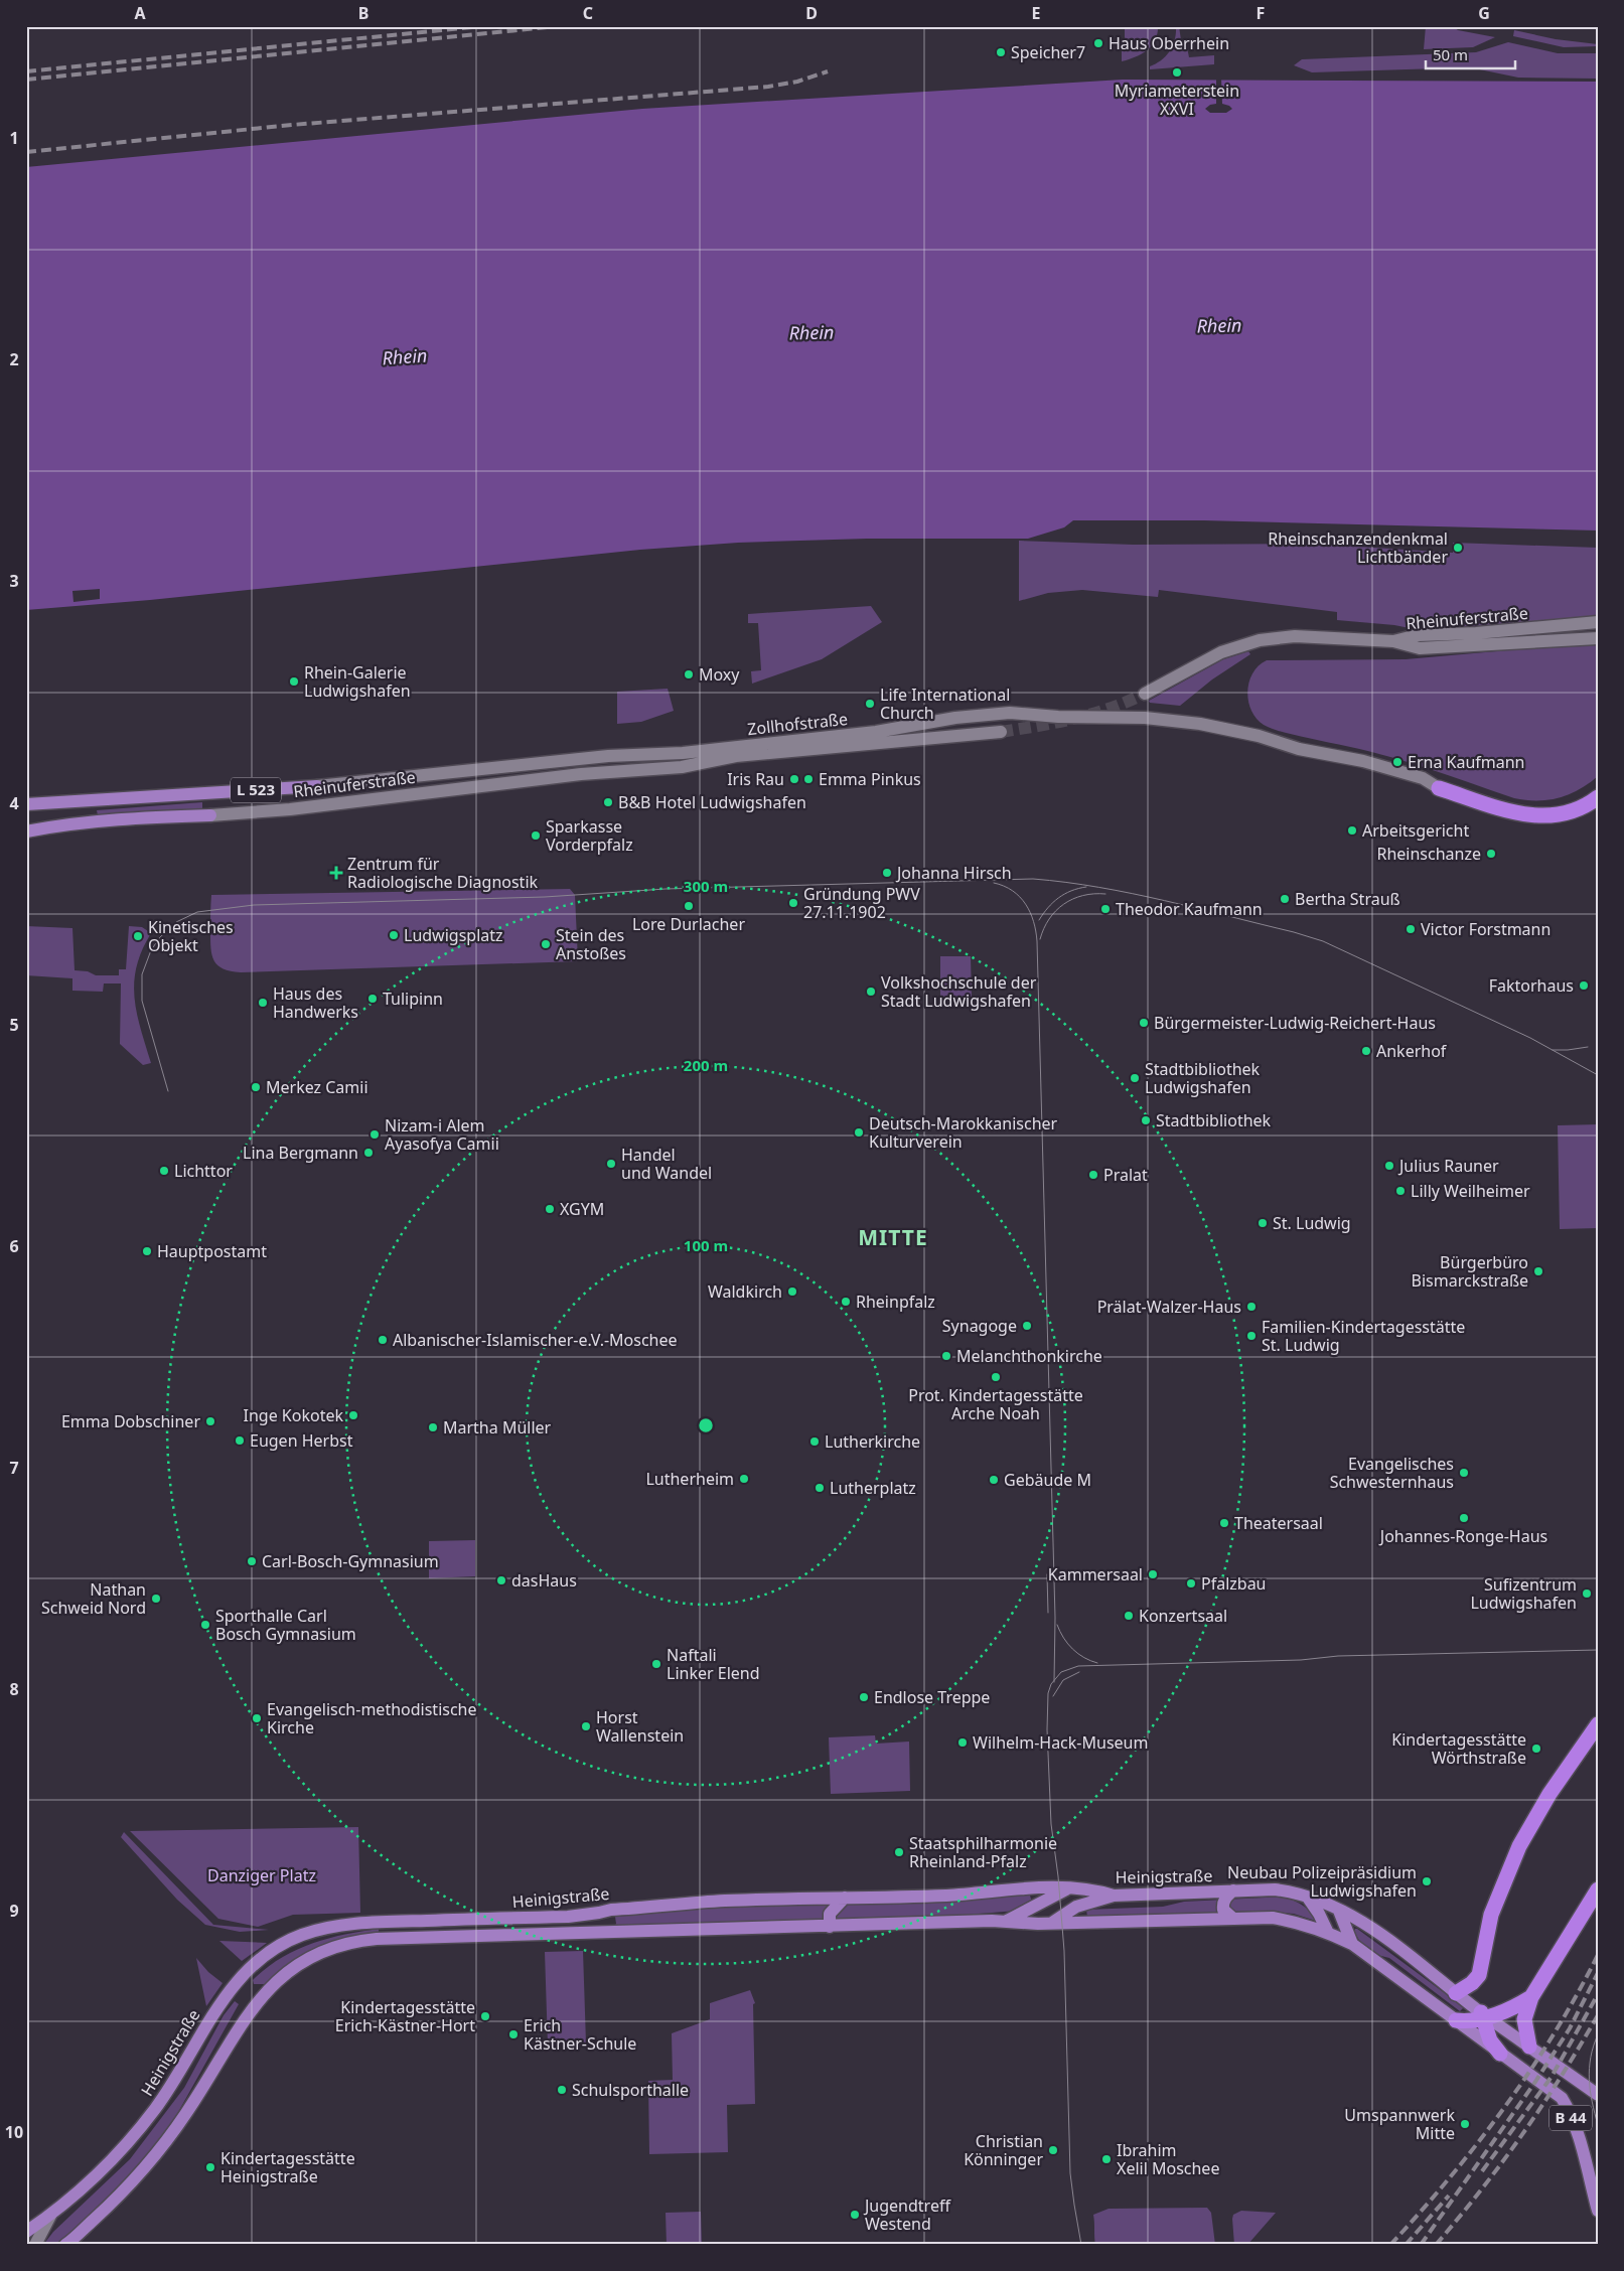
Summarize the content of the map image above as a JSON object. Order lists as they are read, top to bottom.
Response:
{
  "streets": {
    "main road": [
      "Rheinuferstraße",
      "Zollhofstraße",
      "L 523",
      "Heinigstraße",
      "B 44"
    ]
  },
  "crossings": [
    ["Rheinuferstraße", "Zollhofstraße"],
    ["Rheinuferstraße", "L 523"],
    ["Zollhofstraße", "L 523"],
    ["Heinigstraße", "B 44"]
  ],
  "districts": ["MITTE"],
  "water": ["Rhein"],
  "parks": ["Danziger Platz"],
  "places": {
    "other": [
      "Haus Oberrhein",
      "Speicher7",
      "Myriameterstein XXVI",
      "Rheinschanzendenkmal Lichtbänder",
      "Moxy",
      "Rhein-Galerie Ludwigshafen",
      "Life International Church",
      "Erna Kaufmann",
      "Iris Rau",
      "Emma Pinkus",
      "B&B Hotel Ludwigshafen",
      "Arbeitsgericht",
      "Sparkasse Vorderpfalz",
      "Rheinschanze",
      "Johanna Hirsch",
      "Bertha Strauß",
      "Gründung PWV 27.11.1902",
      "Lore Durlacher",
      "Theodor Kaufmann",
      "Victor Forstmann",
      "Ludwigsplatz",
      "Kinetisches Objekt",
      "Stein des Anstoßes",
      "Faktorhaus",
      "Volkshochschule der Stadt Ludwigshafen",
      "Tulipinn",
      "Haus des Handwerks",
      "Bürgermeister-Ludwig-Reichert-Haus",
      "Ankerhof",
      "Stadtbibliothek Ludwigshafen",
      "Merkez Camii",
      "Stadtbibliothek",
      "Deutsch-Marokkanischer Kulturverein",
      "Nizam-i Alem Ayasofya Camii",
      "Lina Bergmann",
      "Handel und Wandel",
      "Julius Rauner",
      "Lichttor",
      "Pralat",
      "Lilly Weilheimer",
      "XGYM",
      "St. Ludwig",
      "Hauptpostamt",
      "Bürgerbüro Bismarckstraße",
      "Waldkirch",
      "Rheinpfalz",
      "Prälat-Walzer-Haus",
      "Synagoge",
      "Familien-Kindertagesstätte St. Ludwig",
      "Albanischer-Islamischer-e.V.-Moschee",
      "Melanchthonkirche",
      "Prot. Kindertagesstätte Arche Noah",
      "Inge Kokotek",
      "Emma Dobschiner",
      "Martha Müller",
      "Eugen Herbst",
      "Lutherkirche",
      "Evangelisches Schwesternhaus",
      "Lutherheim",
      "Gebäude M",
      "Lutherplatz",
      "Johannes-Ronge-Haus",
      "Theatersaal",
      "Carl-Bosch-Gymnasium",
      "Kammersaal",
      "dasHaus",
      "Pfalzbau",
      "Sufizentrum Ludwigshafen",
      "Nathan Schweid Nord",
      "Konzertsaal",
      "Sporthalle Carl Bosch Gymnasium",
      "Naftali Linker Elend",
      "Endlose Treppe",
      "Evangelisch-methodistische Kirche",
      "Horst Wallenstein",
      "Wilhelm-Hack-Museum",
      "Kindertagesstätte Wörthstraße",
      "Staatsphilharmonie Rheinland-Pfalz",
      "Neubau Polizeipräsidium Ludwigshafen",
      "Kindertagesstätte Erich-Kästner-Hort",
      "Erich Kästner-Schule",
      "Schulsporthalle",
      "Umspannwerk Mitte",
      "Christian Könninger",
      "Ibrahim Xelil Moschee",
      "Kindertagesstätte Heinigstraße",
      "Jugendtreff Westend"
    ],
    "health": ["Zentrum für Radiologische Diagnostik"]
  },
  "scale_bar": "50 m",
  "grid": {
    "columns": [
      "A",
      "B",
      "C",
      "D",
      "E",
      "F",
      "G"
    ],
    "rows": [
      "1",
      "2",
      "3",
      "4",
      "5",
      "6",
      "7",
      "8",
      "9",
      "10"
    ]
  },
  "rings": ["300 m", "200 m", "100 m"]
}
